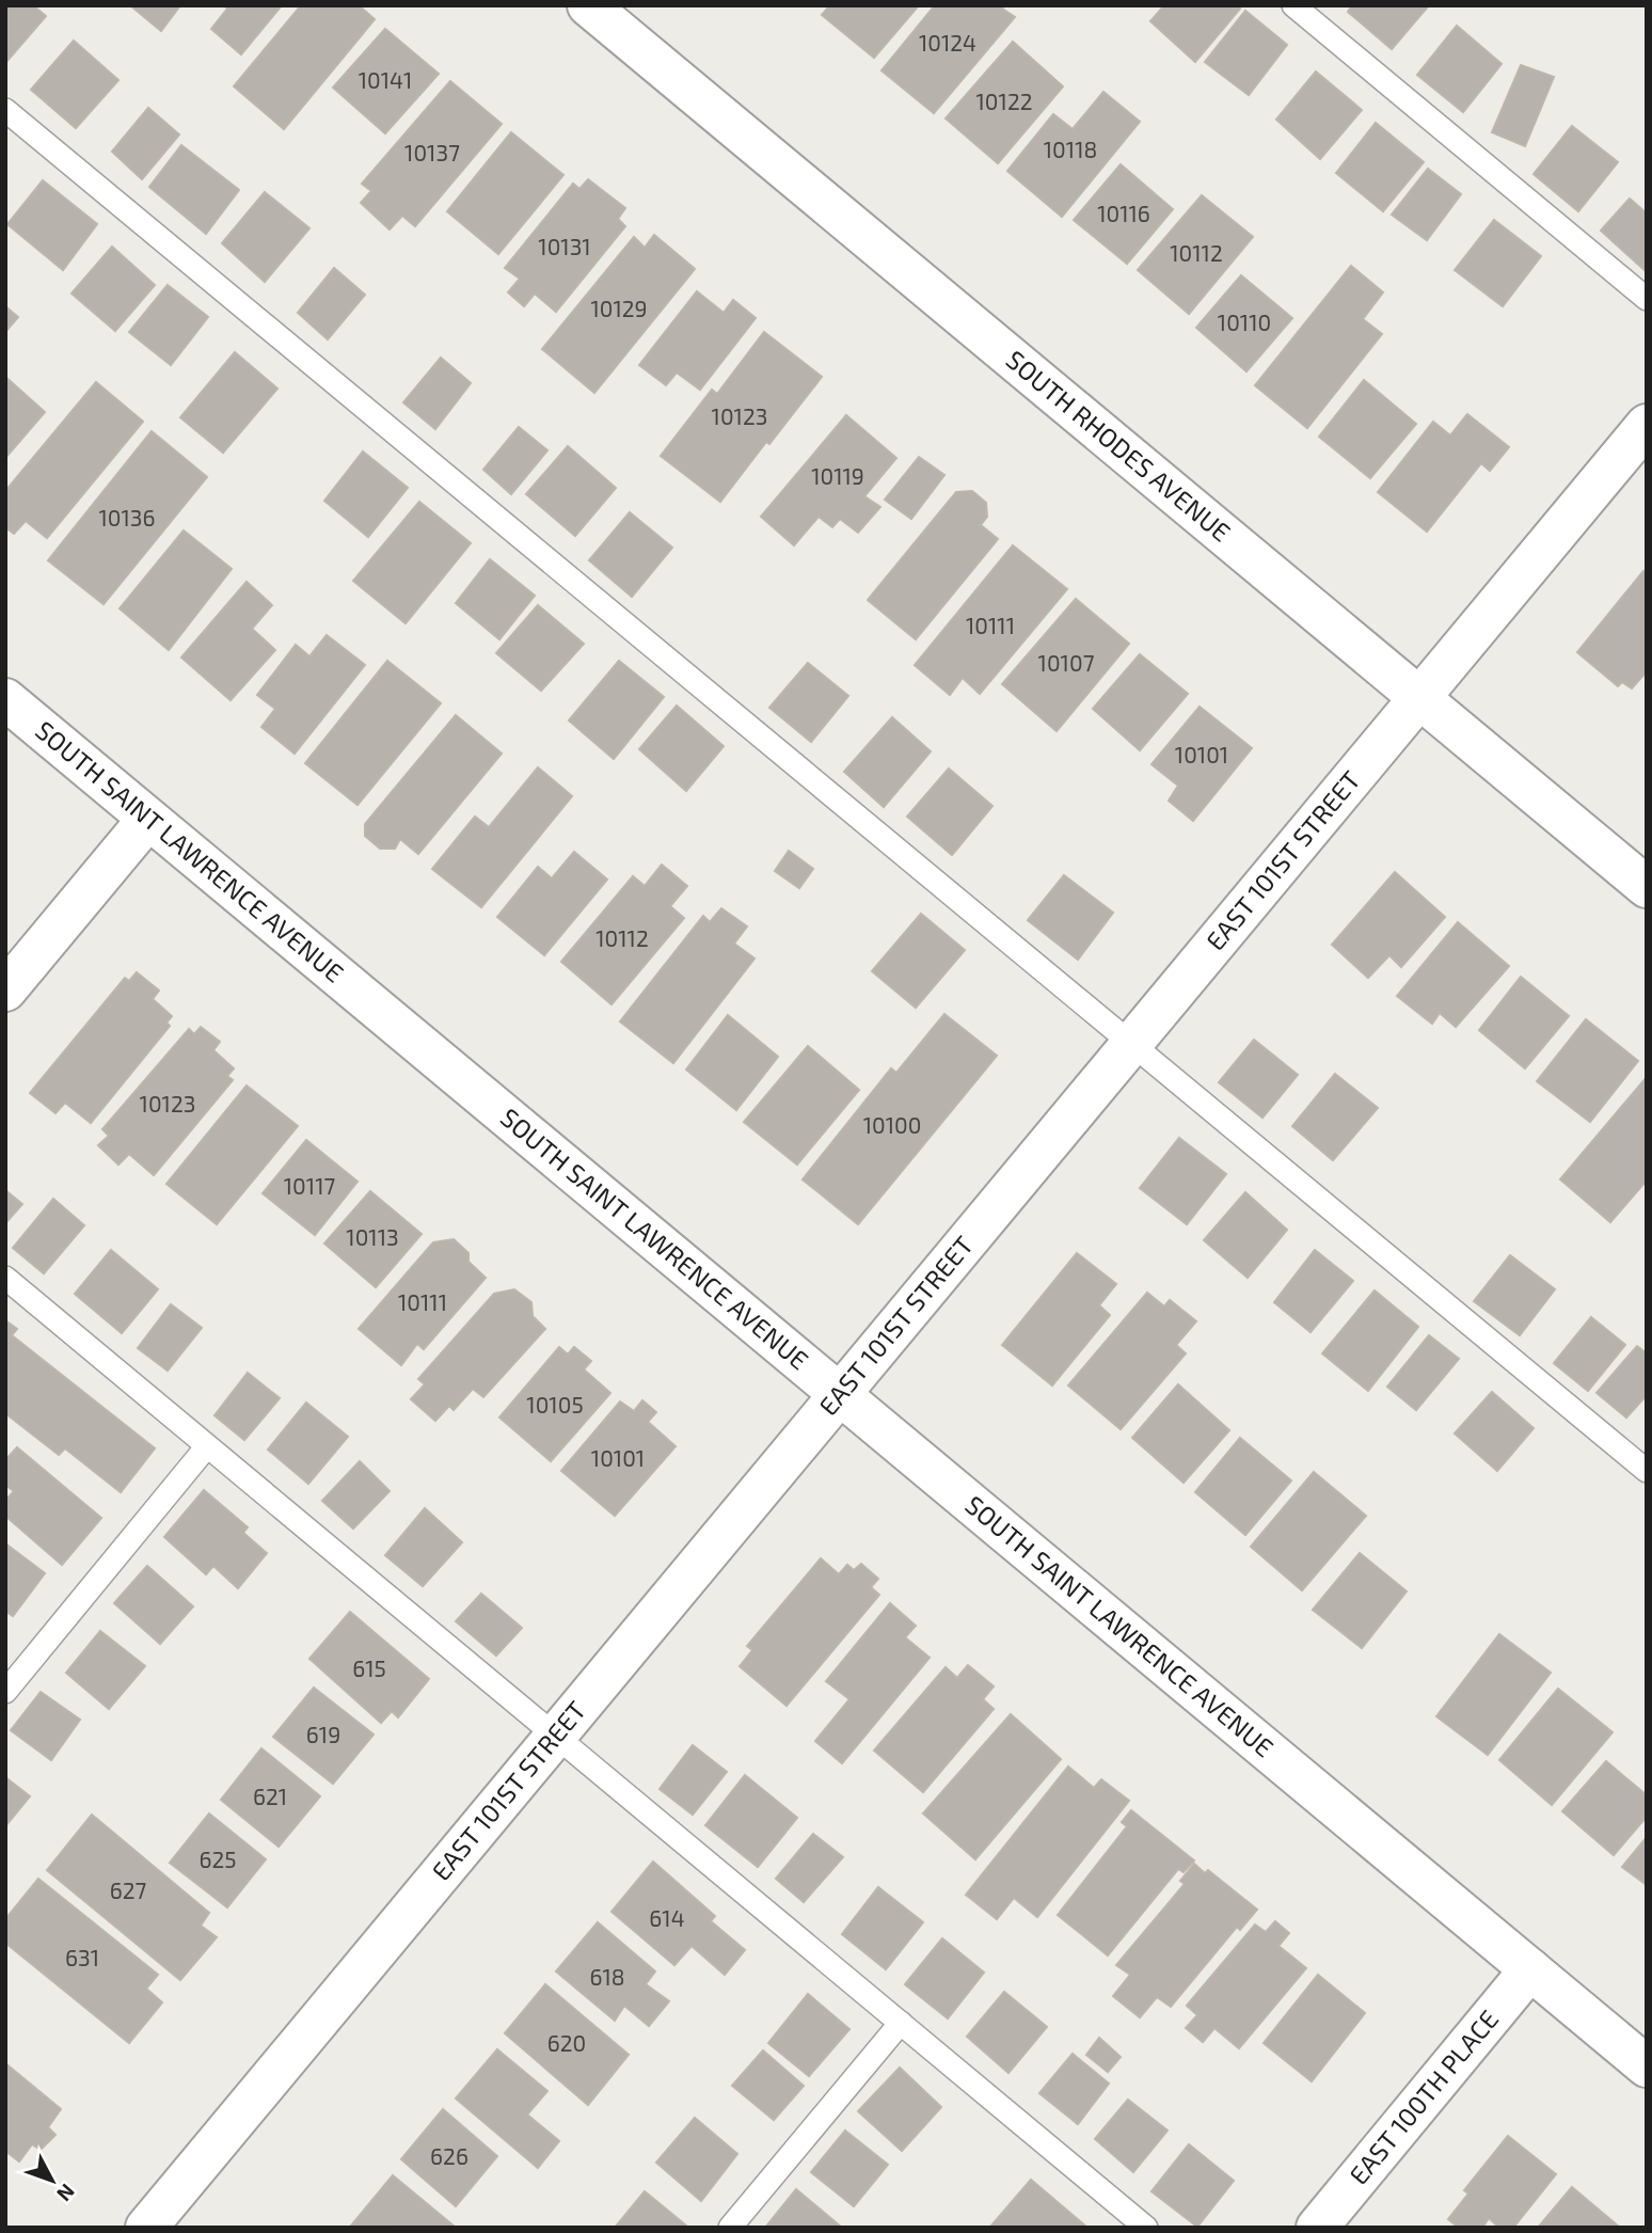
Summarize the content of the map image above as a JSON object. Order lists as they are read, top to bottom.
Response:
{
  "streets": {
    "street": [
      "SOUTH RHODES AVENUE",
      "SOUTH SAINT LAWRENCE AVENUE",
      "EAST 101ST STREET",
      "EAST 100TH PLACE"
    ]
  },
  "crossings": [
    ["SOUTH RHODES AVENUE", "EAST 101ST STREET"],
    ["SOUTH SAINT LAWRENCE AVENUE", "EAST 101ST STREET"],
    ["SOUTH SAINT LAWRENCE AVENUE", "EAST 100TH PLACE"]
  ],
  "house_numbers": [
    "10124",
    "10141",
    "10122",
    "10118",
    "10137",
    "10116",
    "10131",
    "10112",
    "10129",
    "10110",
    "10123",
    "10119",
    "10136",
    "10111",
    "10107",
    "10101",
    "10112",
    "10123",
    "10100",
    "10117",
    "10113",
    "10111",
    "10105",
    "10101",
    "615",
    "619",
    "621",
    "625",
    "627",
    "614",
    "631",
    "618",
    "620",
    "626"
  ],
  "north": "bottom right"
}
